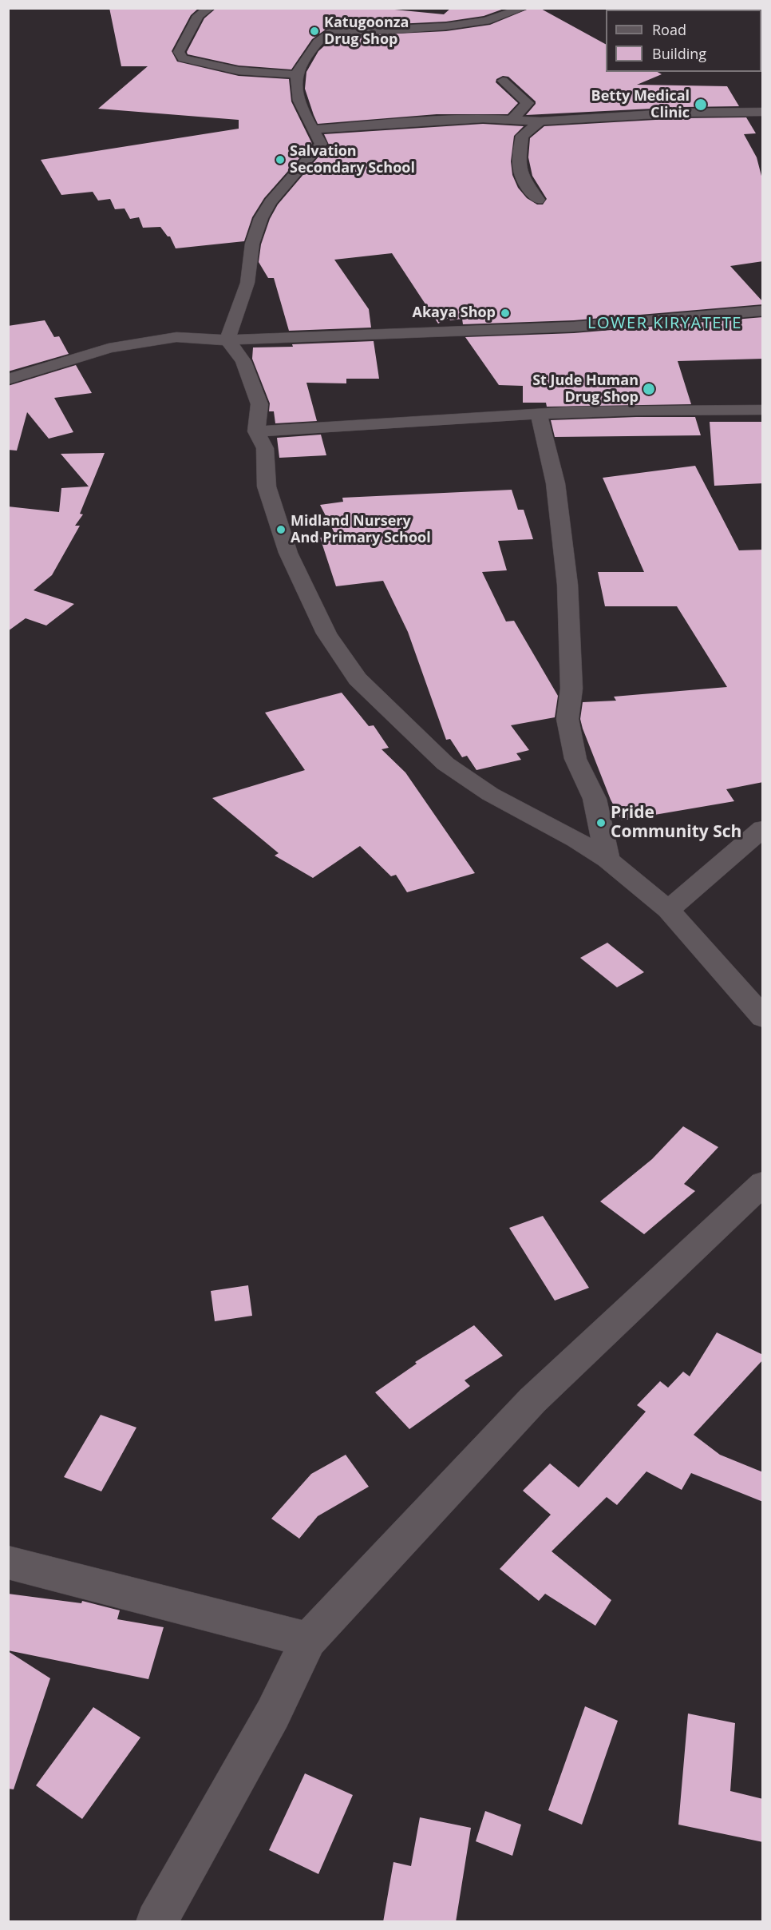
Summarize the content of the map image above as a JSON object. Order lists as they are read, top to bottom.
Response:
{
  "districts": ["LOWER KIRYATETE"],
  "places": [
    "Katugoonza Drug Shop",
    "Betty Medical Clinic",
    "Salvation Secondary School",
    "Akaya Shop",
    "St Jude Human Drug Shop",
    "Midland Nursery And Primary School",
    "Pride Community Sch"
  ],
  "legend": ["Road", "Building"]
}
